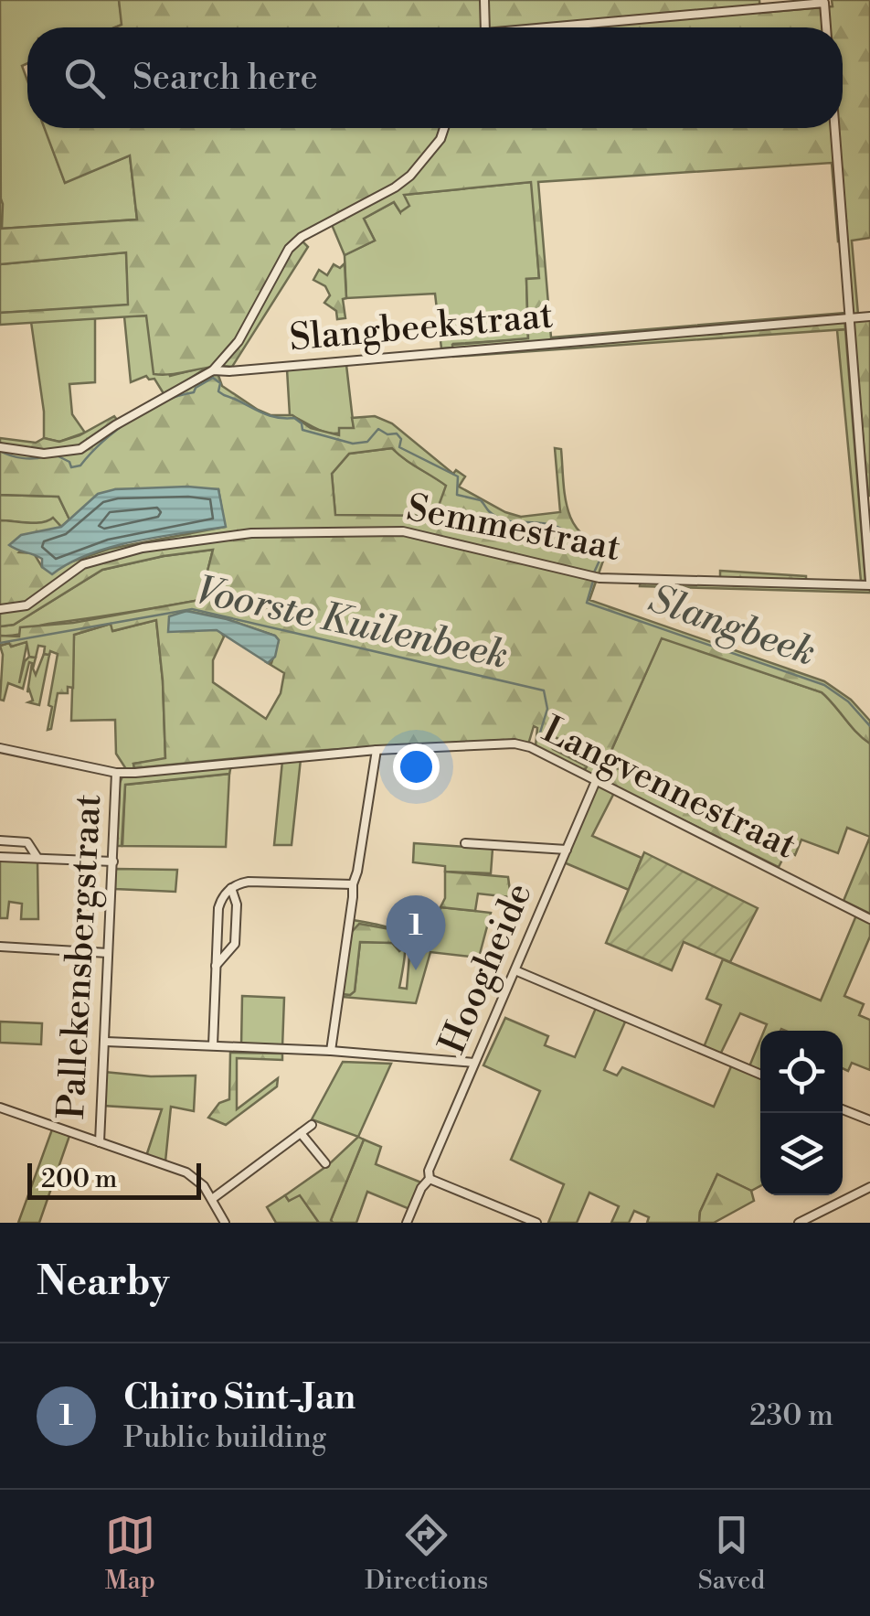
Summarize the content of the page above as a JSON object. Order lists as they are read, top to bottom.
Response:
{
  "streets": {
    "street": [
      "Slangbeekstraat",
      "Semmestraat",
      "Langvennestraat",
      "Pallekensbergstraat",
      "Hoogheide"
    ]
  },
  "crossings": [
    ["Langvennestraat", "Pallekensbergstraat"],
    ["Langvennestraat", "Hoogheide"]
  ],
  "water": ["Voorste Kuilenbeek", "Slangbeek"],
  "scale_bar": "200 m",
  "page": {
    "search": "Search here",
    "pins": "1",
    "scale": "200 m",
    "heading": "Nearby",
    "list": [
      {
        "mark": "1",
        "name": "Chiro Sint-Jan",
        "note": "Public building",
        "value": "230 m"
      }
    ],
    "nav": ["Map", "Directions", "Saved"]
  }
}
